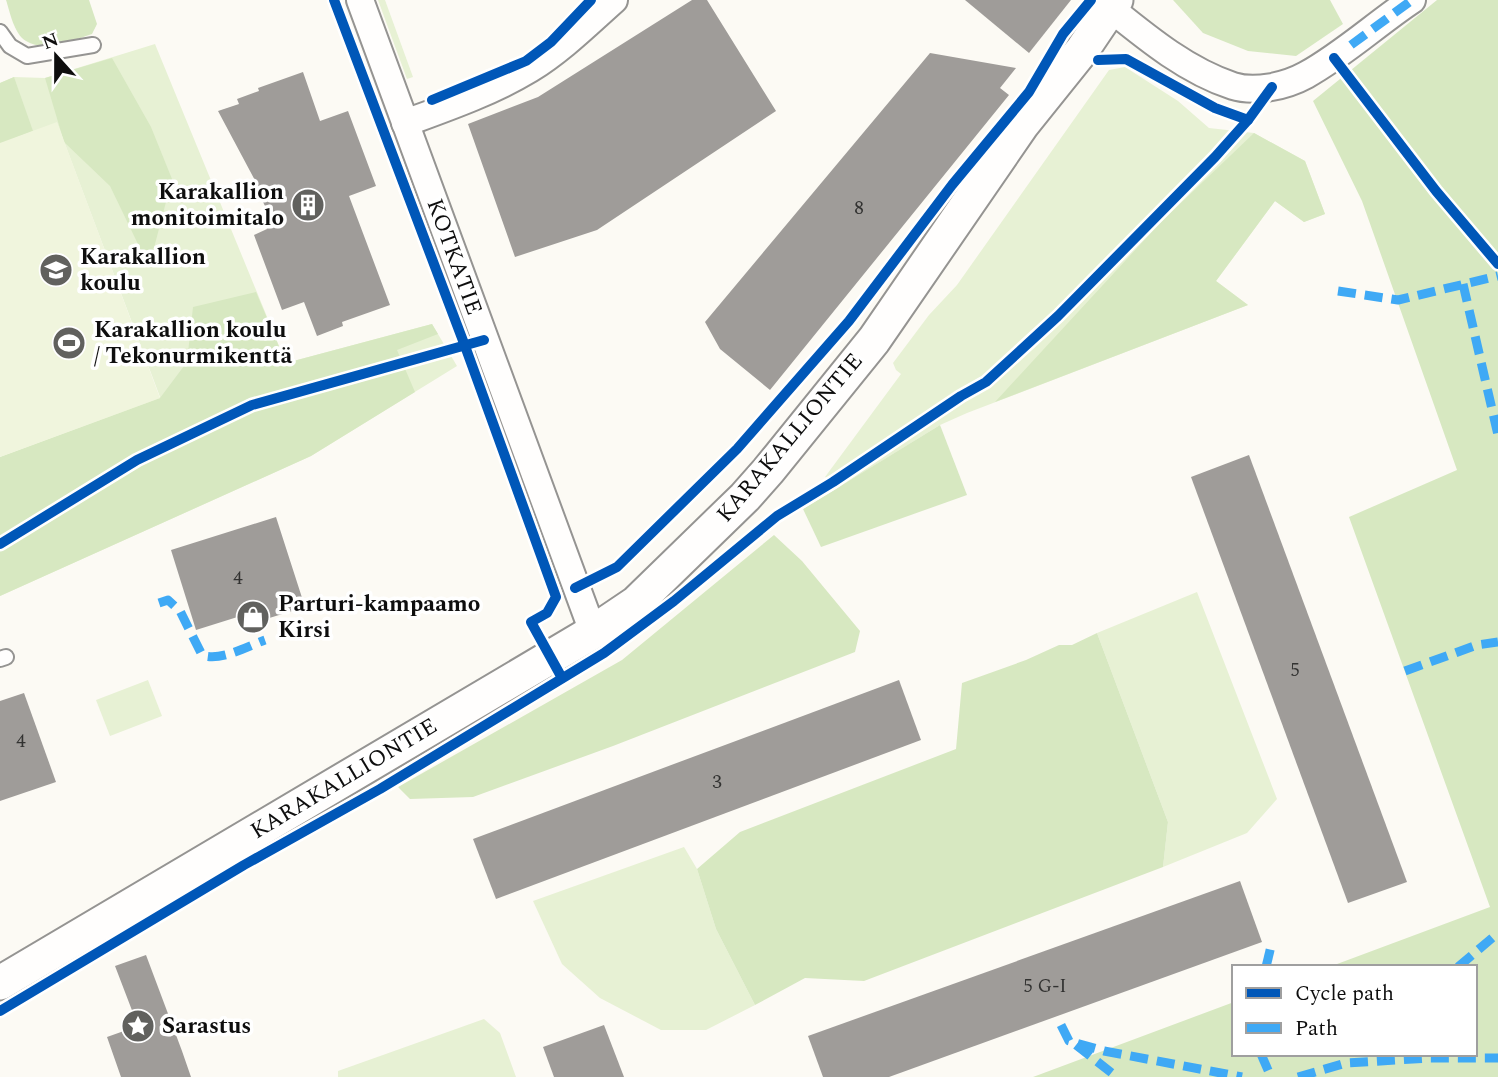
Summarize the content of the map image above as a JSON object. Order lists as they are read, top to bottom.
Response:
{
  "streets": {
    "street": ["KOTKATIE", "KARAKALLIONTIE"]
  },
  "crossings": [
    ["KOTKATIE", "KARAKALLIONTIE"]
  ],
  "places": {
    "building": ["Karakallion monitoimitalo"],
    "school or university": ["Karakallion koulu"],
    "sports": ["Karakallion koulu / Tekonurmikenttä"],
    "shop": ["Parturi-kampaamo Kirsi"],
    "place": ["Sarastus"]
  },
  "house_numbers": [
    "8",
    "4",
    "5",
    "4",
    "3",
    "5 G-I"
  ],
  "legend": ["Cycle path", "Path"],
  "north": "top"
}
